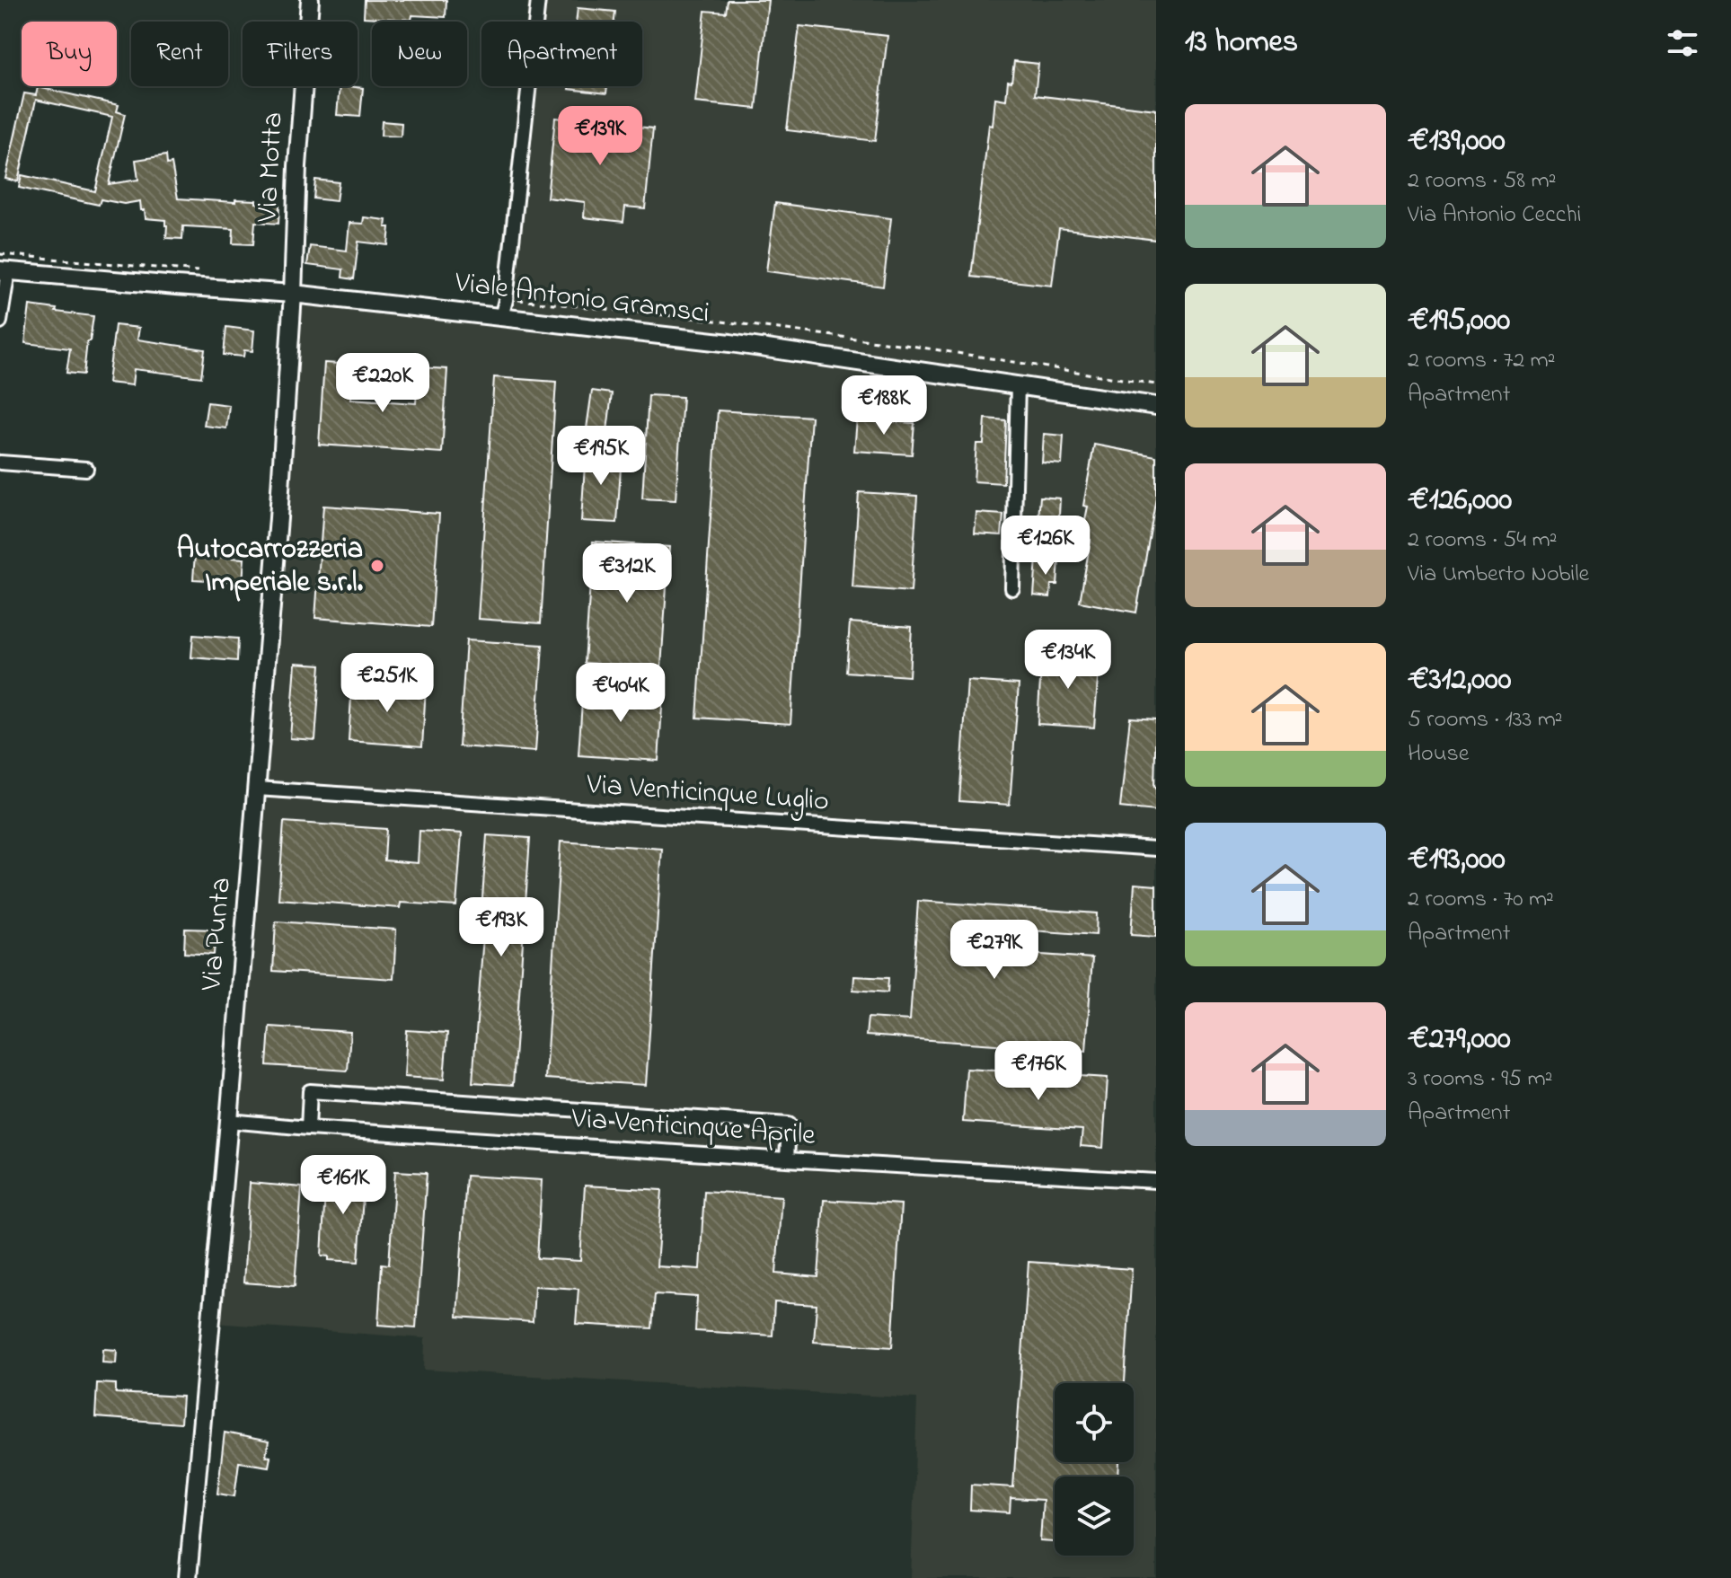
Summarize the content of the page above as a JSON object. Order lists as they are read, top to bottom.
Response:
{
  "streets": {
    "street": [
      "Via Motta",
      "Viale Antonio Gramsci",
      "Via Venticinque Luglio",
      "Via Punta",
      "Via Venticinque Aprile"
    ]
  },
  "crossings": [
    ["Via Motta", "Viale Antonio Gramsci"],
    ["Via Motta", "Via Punta"],
    ["Viale Antonio Gramsci", "Via Punta"],
    ["Via Venticinque Luglio", "Via Punta"],
    ["Via Punta", "Via Venticinque Aprile"]
  ],
  "places": ["Autocarrozzeria Imperiale s.r.l."],
  "page": {
    "heading": "13 homes",
    "chip": [
      "Buy",
      "Rent",
      "Filters",
      "New",
      "Apartment"
    ],
    "list": [
      {
        "name": "€139,000",
        "note": "2 rooms · 58 m² · Via Antonio Cecchi"
      },
      {
        "name": "€195,000",
        "note": "2 rooms · 72 m² · Apartment"
      },
      {
        "name": "€126,000",
        "note": "2 rooms · 54 m² · Via Umberto Nobile"
      },
      {
        "name": "€312,000",
        "note": "5 rooms · 133 m² · House"
      },
      {
        "name": "€193,000",
        "note": "2 rooms · 70 m² · Apartment"
      },
      {
        "name": "€279,000",
        "note": "3 rooms · 95 m² · Apartment"
      }
    ],
    "price": [
      "€139K",
      "€220K",
      "€188K",
      "€195K",
      "€126K",
      "€312K",
      "€134K",
      "€251K",
      "€404K",
      "€193K",
      "€279K",
      "€176K",
      "€161K"
    ]
  }
}
